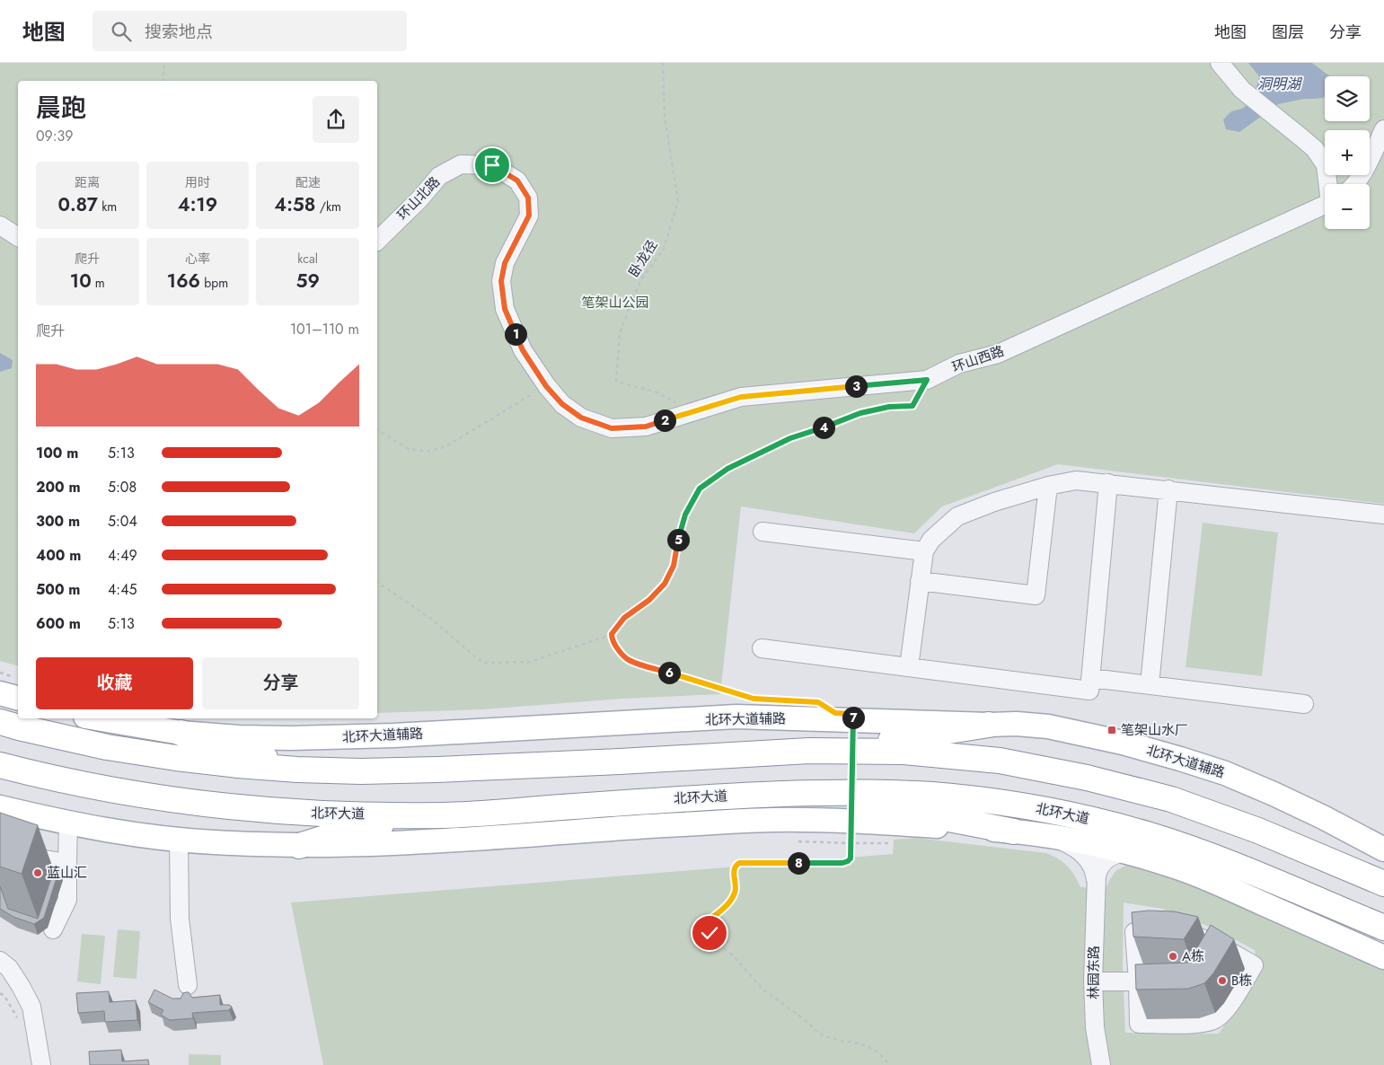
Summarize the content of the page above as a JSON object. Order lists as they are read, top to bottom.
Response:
{
  "streets": {
    "highway": ["北环大道"],
    "main road": ["北环大道辅路"],
    "street": ["环山北路", "环山西路", "林园东路"],
    "path": ["卧龙径"]
  },
  "crossings": [
    ["环山北路", "环山西路"],
    ["卧龙径", "环山西路"]
  ],
  "water": ["洞明湖"],
  "parks": ["笔架山公园"],
  "places": {
    "transit": ["笔架山水厂"],
    "other": ["蓝山汇", "A栋", "B栋"]
  },
  "page": {
    "header": "地图",
    "search": "搜索地点",
    "nav": ["地图", "图层", "分享"],
    "map_buttons": ["+", "−"],
    "heading": ["晨跑", "09:39"],
    "stats": [
      ["距离", "0.87 km"],
      ["用时", "4:19"],
      ["配速", "4:58 /km"],
      ["爬升", "10 m"],
      ["心率", "166 bpm"],
      ["kcal", "59"]
    ],
    "chart": ["爬升", "101–110 m"],
    "pins": [
      "1",
      "3",
      "2",
      "4",
      "5",
      "6",
      "7",
      "8"
    ],
    "list": [
      {
        "name": "100 m",
        "note": "5:13"
      },
      {
        "name": "200 m",
        "note": "5:08"
      },
      {
        "name": "300 m",
        "note": "5:04"
      },
      {
        "name": "400 m",
        "note": "4:49"
      },
      {
        "name": "500 m",
        "note": "4:45"
      },
      {
        "name": "600 m",
        "note": "5:13"
      }
    ],
    "buttons": ["收藏", "分享"]
  }
}
